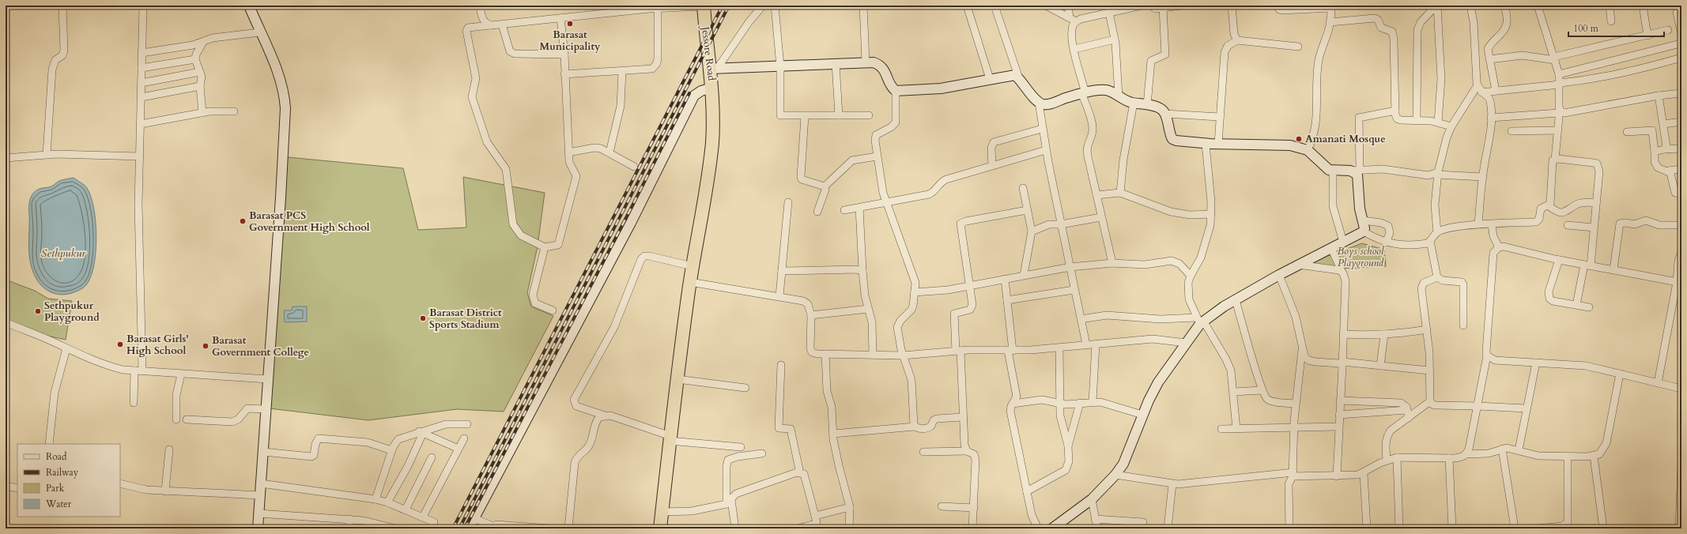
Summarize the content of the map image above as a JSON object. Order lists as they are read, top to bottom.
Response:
{
  "streets": {
    "highway": ["Jessore Road"]
  },
  "water": ["Sethpukur"],
  "parks": ["Boys school Playground"],
  "places": [
    "Barasat Municipality",
    "Amanati Mosque",
    "Barasat PCS Government High School",
    "Sethpukur Playground",
    "Barasat District Sports Stadium",
    "Barasat Girls' High School",
    "Barasat Government College"
  ],
  "legend": [
    "Road",
    "Railway",
    "Park",
    "Water"
  ],
  "scale_bar": "100 m"
}
